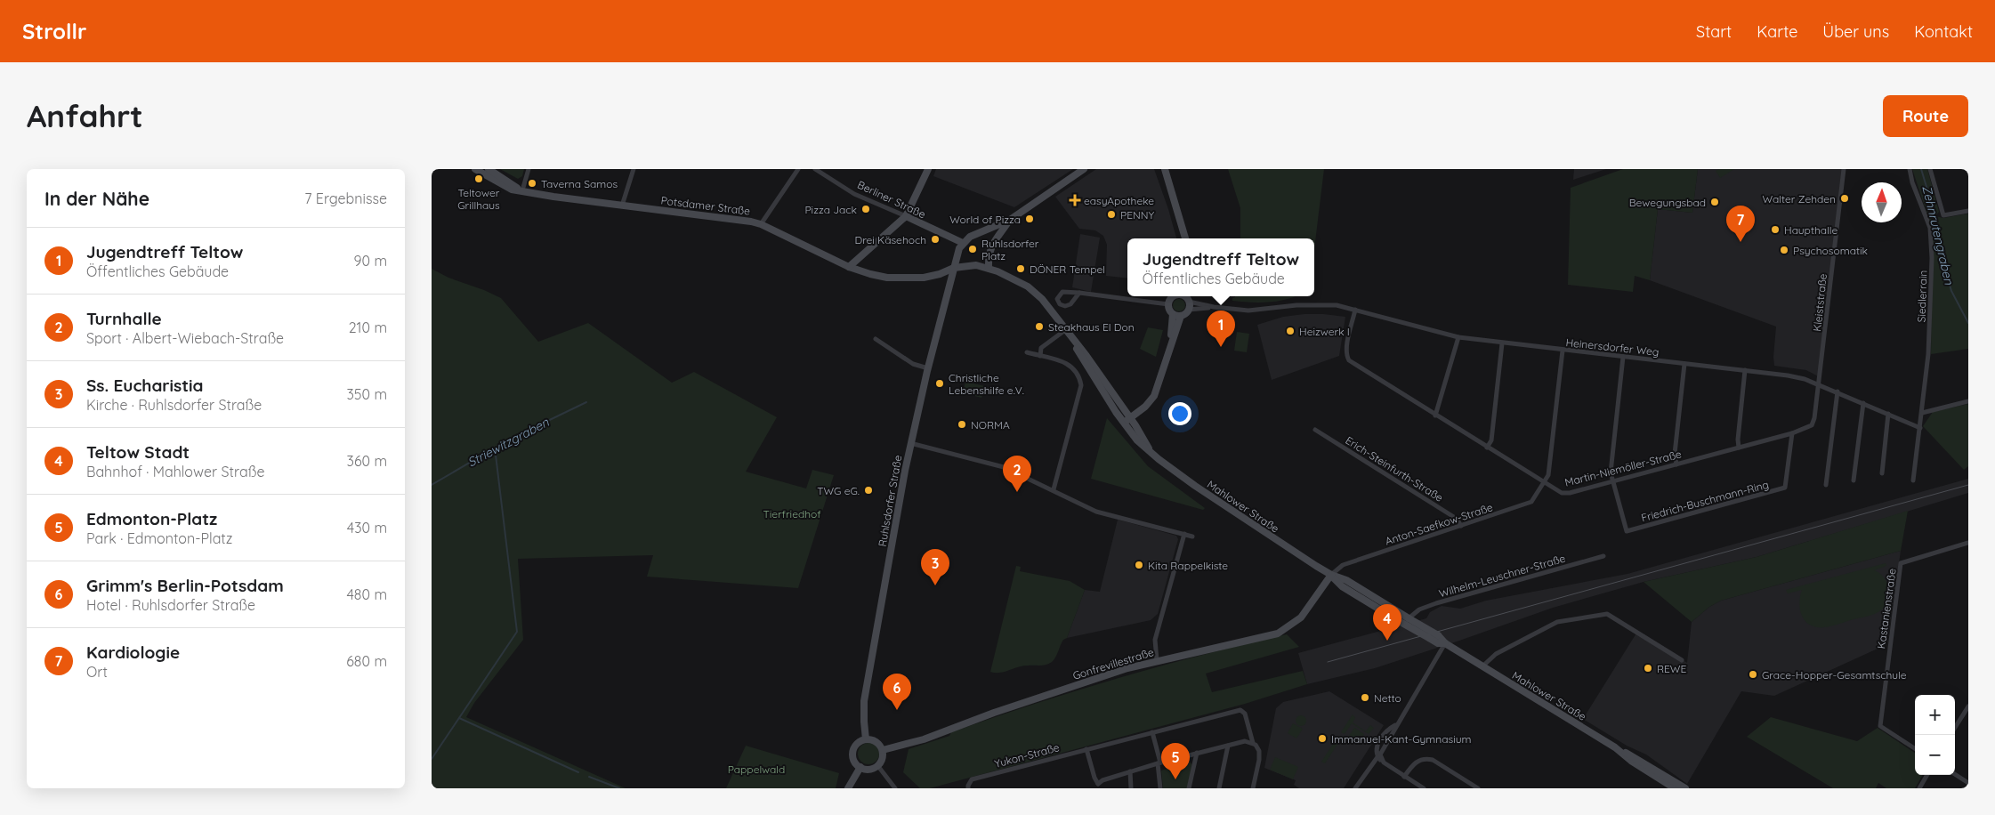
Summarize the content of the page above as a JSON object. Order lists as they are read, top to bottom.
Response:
{
  "streets": {
    "main road": [
      "Berliner Straße",
      "Potsdamer Straße",
      "Ruhlsdorfer Straße",
      "Mahlower Straße",
      "Gonfrevillestraße"
    ],
    "street": [
      "Siedlerrain",
      "Kleiststraße",
      "Heinersdorfer Weg",
      "Martin-Niemöller-Straße",
      "Erich-Steinfurth-Straße",
      "Friedrich-Buschmann-Ring",
      "Anton-Saefkow-Straße",
      "Wilhelm-Leuschner-Straße",
      "Kastanienstraße",
      "Yukon-Straße"
    ]
  },
  "crossings": [
    ["Potsdamer Straße", "Ruhlsdorfer Straße"],
    ["Potsdamer Straße", "Mahlower Straße"],
    ["Siedlerrain", "Heinersdorfer Weg"],
    ["Kleiststraße", "Heinersdorfer Weg"],
    ["Kleiststraße", "Martin-Niemöller-Straße"],
    ["Heinersdorfer Weg", "Martin-Niemöller-Straße"],
    ["Heinersdorfer Weg", "Anton-Saefkow-Straße"],
    ["Martin-Niemöller-Straße", "Friedrich-Buschmann-Ring"],
    ["Martin-Niemöller-Straße", "Anton-Saefkow-Straße"],
    ["Erich-Steinfurth-Straße", "Anton-Saefkow-Straße"],
    ["Ruhlsdorfer Straße", "Mahlower Straße"],
    ["Ruhlsdorfer Straße", "Gonfrevillestraße"],
    ["Mahlower Straße", "Anton-Saefkow-Straße"],
    ["Mahlower Straße", "Wilhelm-Leuschner-Straße"],
    ["Mahlower Straße", "Gonfrevillestraße"],
    ["Anton-Saefkow-Straße", "Gonfrevillestraße"]
  ],
  "water": ["Zehnrutengraben", "Striewitzgraben"],
  "parks": ["Tierfriedhof", "Pappelwald"],
  "places": {
    "other": [
      "Teltower Grillhaus",
      "Taverna Samos",
      "Walter Zehden",
      "Bewegungsbad",
      "Pizza Jack",
      "PENNY",
      "World of Pizza",
      "Haupthalle",
      "Drei Käsehoch",
      "Ruhlsdorfer Platz",
      "Psychosomatik",
      "DÖNER Tempel",
      "Steakhaus El Don",
      "Heizwerk I",
      "Christliche Lebenshilfe e.V.",
      "NORMA",
      "TWG eG.",
      "Kita Rappelkiste",
      "REWE",
      "Grace-Hopper-Gesamtschule",
      "Netto",
      "Immanuel-Kant-Gymnasium"
    ],
    "health": ["easyApotheke"]
  },
  "north": "top",
  "page": {
    "header": "Strollr",
    "nav": [
      "Start",
      "Karte",
      "Über uns",
      "Kontakt"
    ],
    "buttons": "Route",
    "title": "Anfahrt",
    "heading": ["In der Nähe", "7 Ergebnisse"],
    "pins": [
      "7",
      "1",
      "2",
      "3",
      "4",
      "6",
      "5"
    ],
    "list": [
      {
        "mark": "1",
        "name": "Jugendtreff Teltow",
        "note": "Öffentliches Gebäude",
        "value": "90 m"
      },
      {
        "mark": "2",
        "name": "Turnhalle",
        "note": "Sport · Albert-Wiebach-Straße",
        "value": "210 m"
      },
      {
        "mark": "3",
        "name": "Ss. Eucharistia",
        "note": "Kirche · Ruhlsdorfer Straße",
        "value": "350 m"
      },
      {
        "mark": "4",
        "name": "Teltow Stadt",
        "note": "Bahnhof · Mahlower Straße",
        "value": "360 m"
      },
      {
        "mark": "5",
        "name": "Edmonton-Platz",
        "note": "Park · Edmonton-Platz",
        "value": "430 m"
      },
      {
        "mark": "6",
        "name": "Grimm's Berlin-Potsdam",
        "note": "Hotel · Ruhlsdorfer Straße",
        "value": "480 m"
      },
      {
        "mark": "7",
        "name": "Kardiologie",
        "note": "Ort",
        "value": "680 m"
      }
    ],
    "popup": ["Jugendtreff Teltow", "Öffentliches Gebäude"],
    "map_buttons": ["+", "−"]
  }
}
